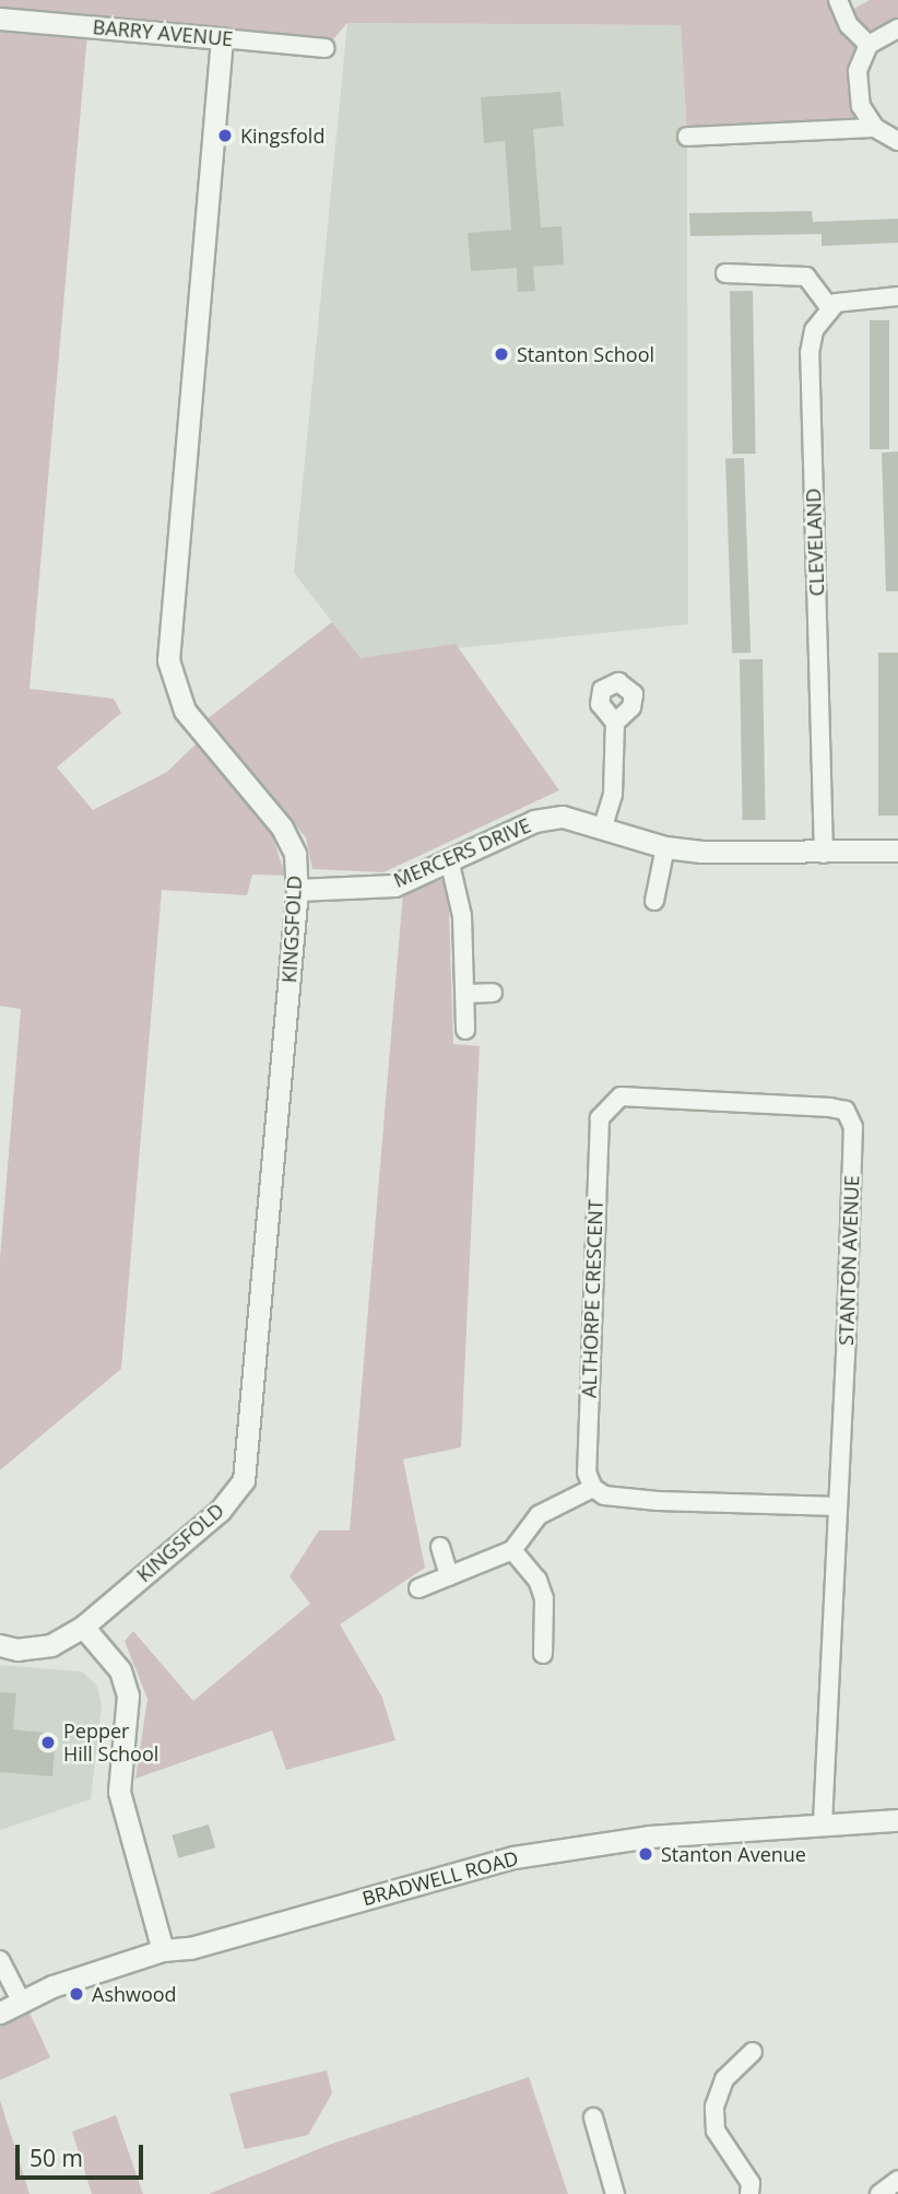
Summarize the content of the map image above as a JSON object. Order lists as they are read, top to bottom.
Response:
{
  "streets": {
    "street": [
      "BARRY AVENUE",
      "CLEVELAND",
      "MERCERS DRIVE",
      "KINGSFOLD",
      "STANTON AVENUE",
      "ALTHORPE CRESCENT",
      "BRADWELL ROAD"
    ]
  },
  "crossings": [
    ["BARRY AVENUE", "KINGSFOLD"],
    ["CLEVELAND", "MERCERS DRIVE"],
    ["MERCERS DRIVE", "KINGSFOLD"],
    ["STANTON AVENUE", "ALTHORPE CRESCENT"],
    ["STANTON AVENUE", "BRADWELL ROAD"]
  ],
  "places": [
    "Kingsfold",
    "Stanton School",
    "Pepper Hill School",
    "Stanton Avenue",
    "Ashwood"
  ],
  "scale_bar": "50 m"
}
